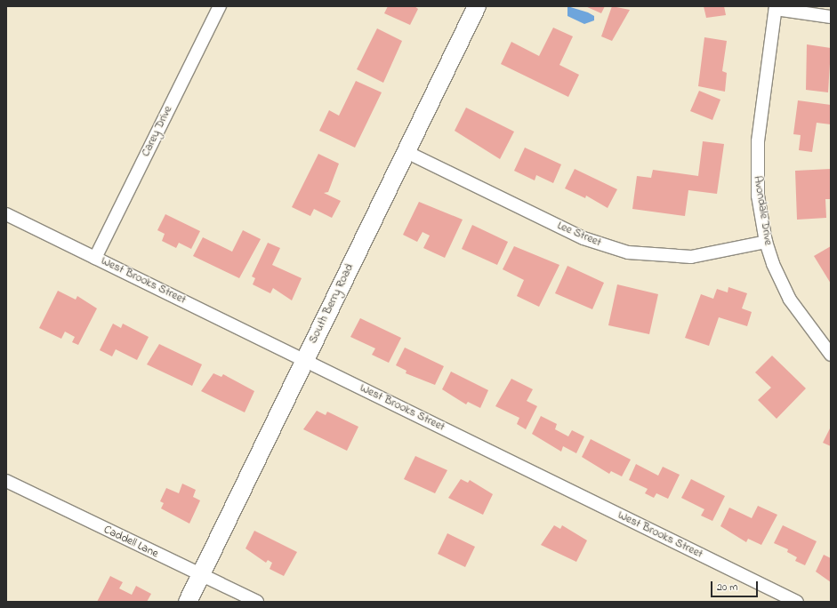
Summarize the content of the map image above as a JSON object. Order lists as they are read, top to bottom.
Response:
{
  "streets": {
    "street": [
      "Carey Drive",
      "Avondale Drive",
      "Lee Street",
      "West Brooks Street",
      "South Berry Road",
      "Caddell Lane"
    ]
  },
  "crossings": [
    ["Carey Drive", "West Brooks Street"],
    ["Avondale Drive", "Lee Street"],
    ["Lee Street", "South Berry Road"],
    ["West Brooks Street", "South Berry Road"],
    ["South Berry Road", "Caddell Lane"]
  ],
  "scale_bar": "20 m"
}
